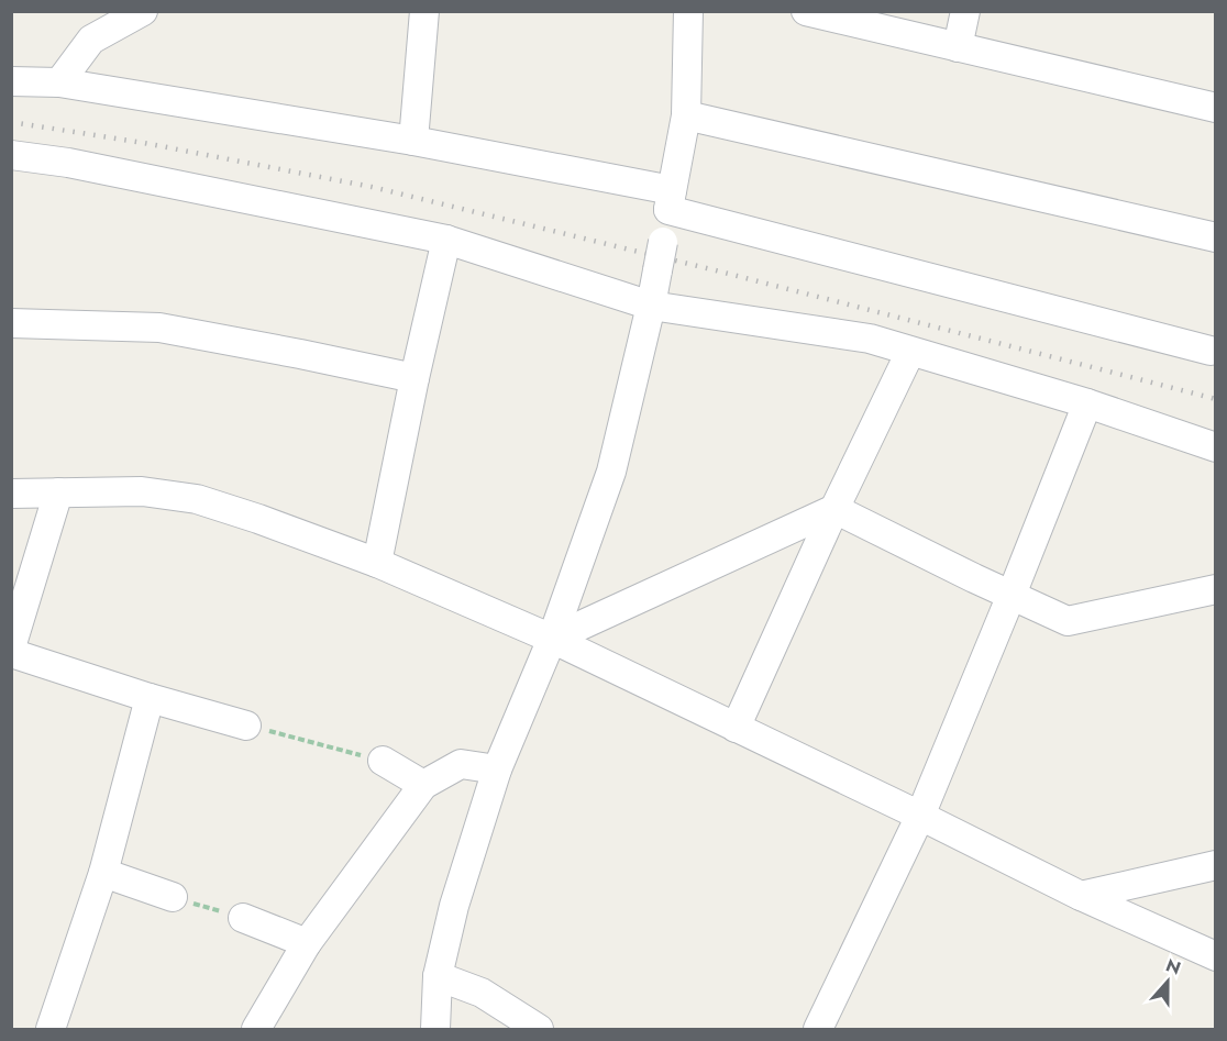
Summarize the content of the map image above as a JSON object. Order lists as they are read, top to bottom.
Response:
{
  "north": "top"
}
